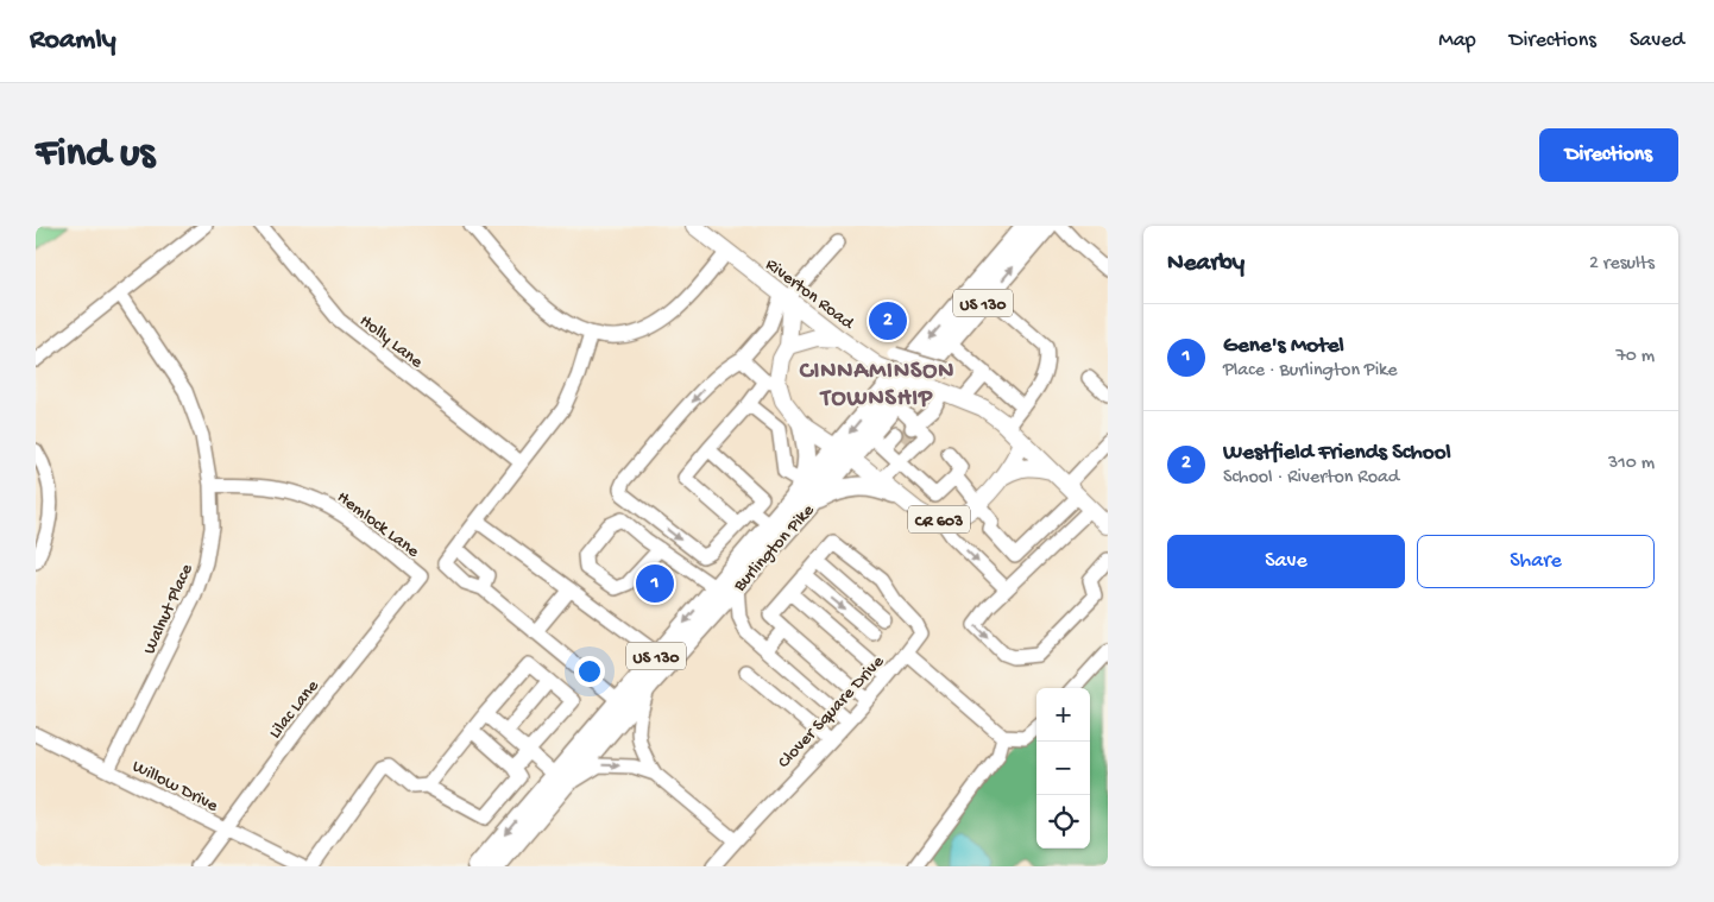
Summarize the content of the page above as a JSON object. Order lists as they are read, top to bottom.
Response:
{
  "streets": {
    "highway": ["US 130", "Burlington Pike"],
    "main road": ["Riverton Road", "CR 603"],
    "street": [
      "Holly Lane",
      "Hemlock Lane",
      "Walnut Place",
      "Lilac Lane",
      "Clover Square Drive",
      "Willow Drive"
    ]
  },
  "crossings": [
    ["Riverton Road", "CR 603"],
    ["Riverton Road", "Burlington Pike"],
    ["CR 603", "Burlington Pike"],
    ["Hemlock Lane", "Walnut Place"],
    ["Hemlock Lane", "Lilac Lane"],
    ["Walnut Place", "Willow Drive"],
    ["Lilac Lane", "Willow Drive"]
  ],
  "districts": ["CINNAMINSON TOWNSHIP"],
  "page": {
    "header": "Roamly",
    "nav": ["Map", "Directions", "Saved"],
    "buttons": [
      "Directions",
      ["Save", "Share"]
    ],
    "title": "Find us",
    "heading": ["Nearby", "2 results"],
    "pins": ["2", "1"],
    "list": [
      {
        "mark": "1",
        "name": "Gene's Motel",
        "note": "Place · Burlington Pike",
        "value": "70 m"
      },
      {
        "mark": "2",
        "name": "Westfield Friends School",
        "note": "School · Riverton Road",
        "value": "310 m"
      }
    ],
    "map_buttons": ["+", "−"]
  }
}
